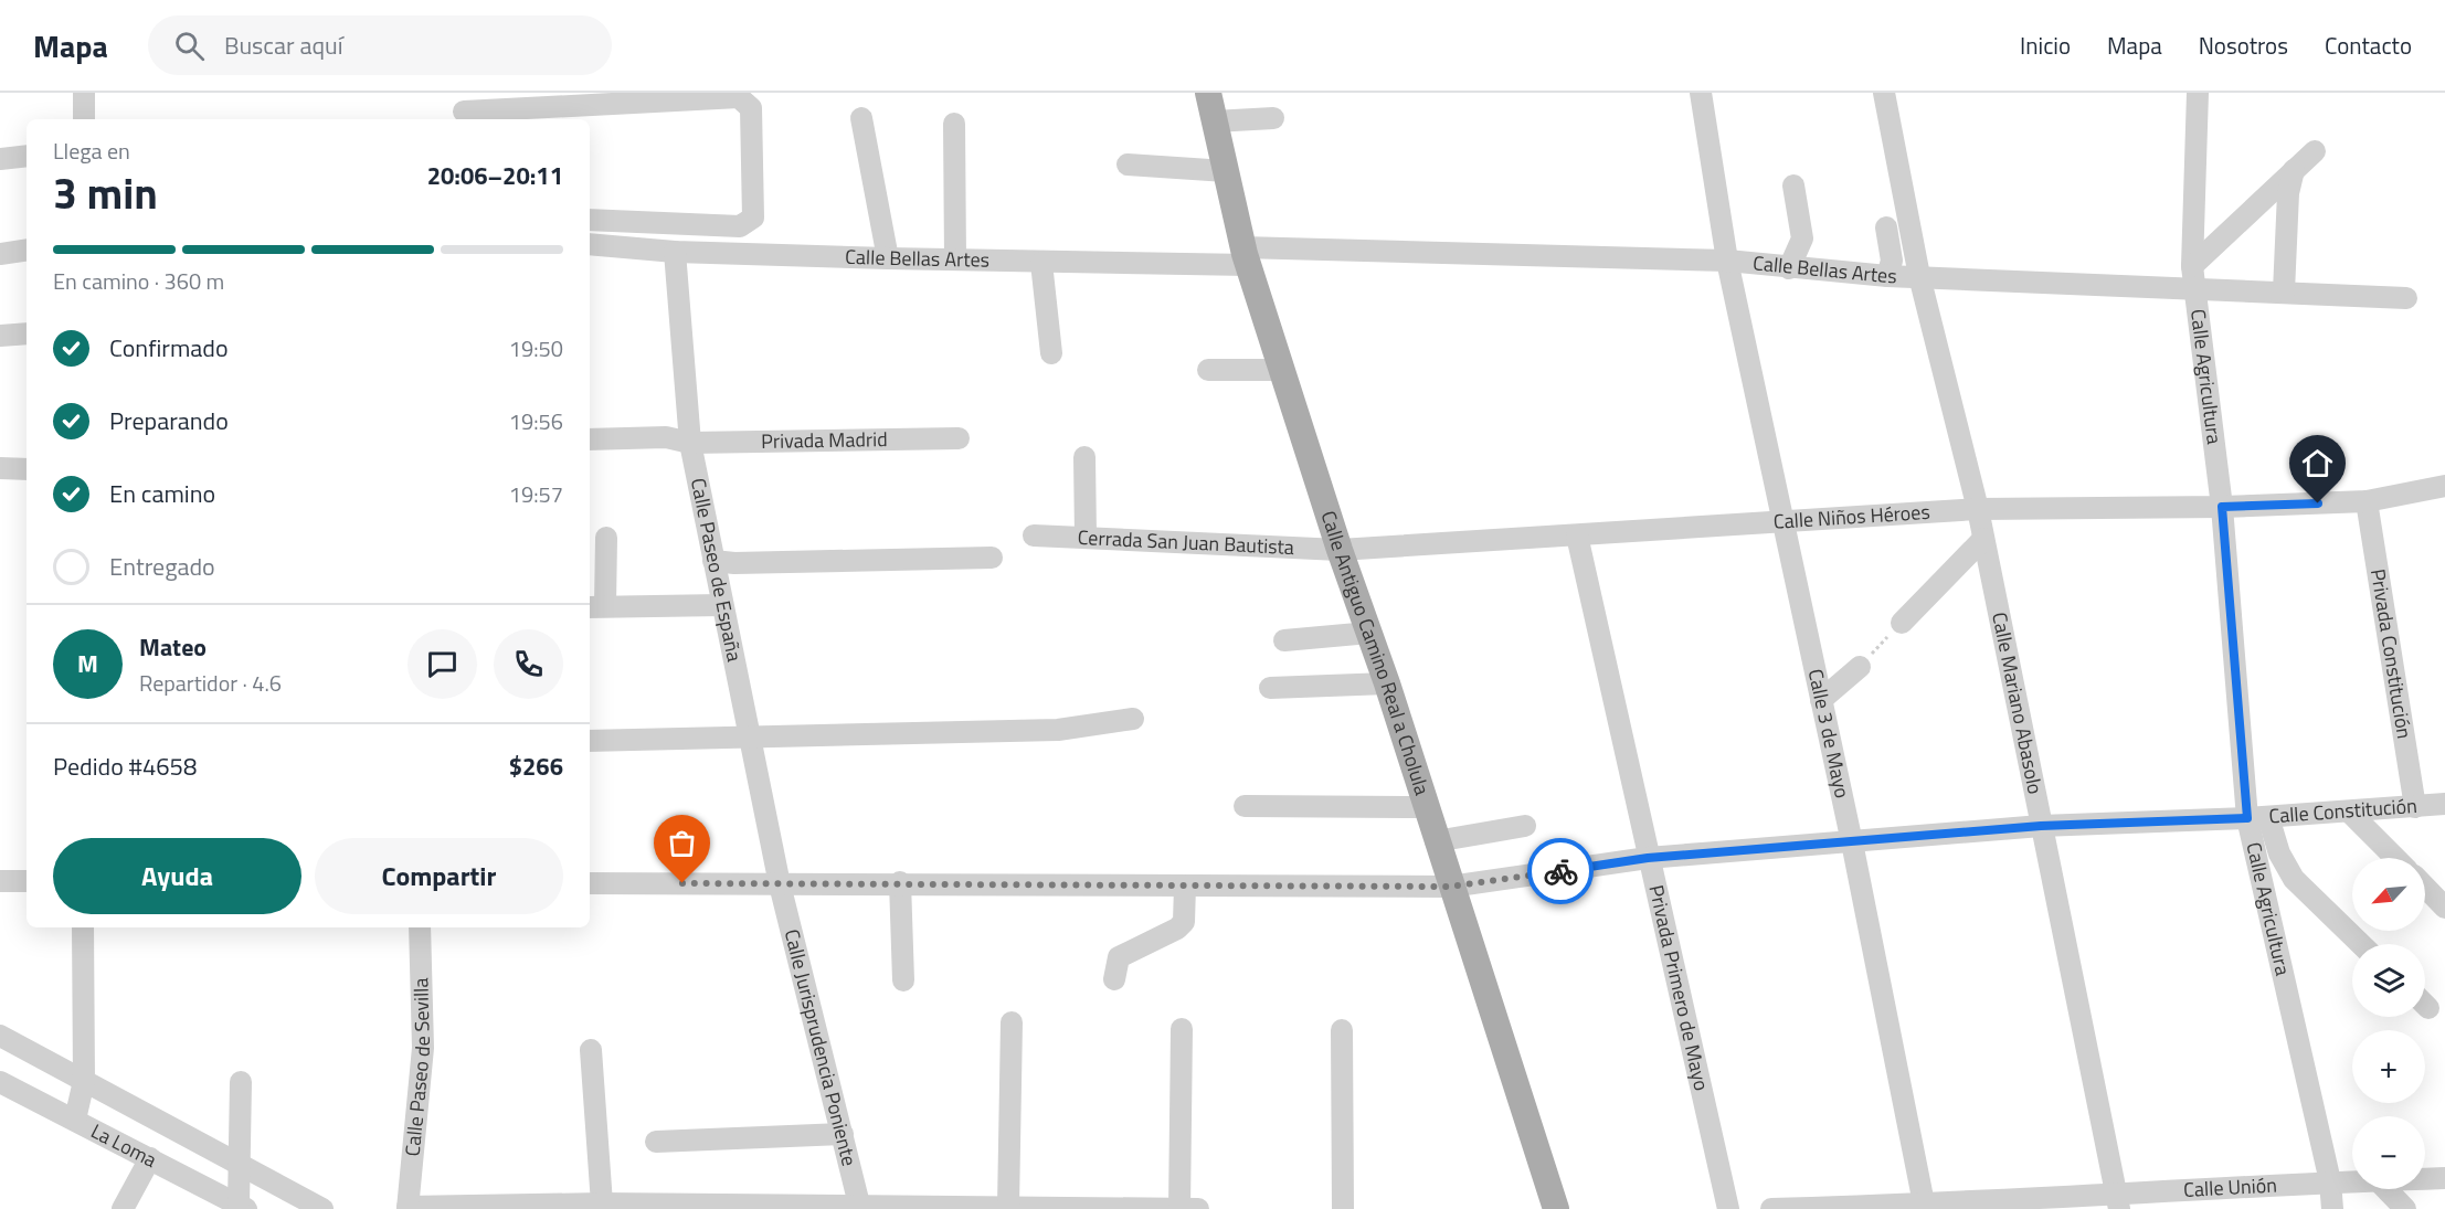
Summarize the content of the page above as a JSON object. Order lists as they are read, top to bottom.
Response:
{
  "streets": {
    "main road": ["Calle Antiguo Camino Real a Cholula"],
    "street": [
      "Calle Bellas Artes",
      "Calle Agricultura",
      "Privada Madrid",
      "Calle Niños Héroes",
      "Cerrada San Juan Bautista",
      "Calle Paseo de España",
      "Privada Constitución",
      "Calle Mariano Abasolo",
      "Calle 3 de Mayo",
      "Calle Constitución",
      "Privada Primero de Mayo",
      "Calle Jurisprudencia Poniente",
      "Calle Paseo de Sevilla",
      "La Loma",
      "Calle Unión"
    ]
  },
  "crossings": [
    ["Calle Bellas Artes", "Calle Agricultura"],
    ["Calle Bellas Artes", "Calle Paseo de España"],
    ["Calle Bellas Artes", "Calle Antiguo Camino Real a Cholula"],
    ["Calle Bellas Artes", "Calle Mariano Abasolo"],
    ["Calle Bellas Artes", "Calle 3 de Mayo"],
    ["Calle Agricultura", "Calle Niños Héroes"],
    ["Calle Agricultura", "Calle Constitución"],
    ["Calle Agricultura", "Calle Unión"],
    ["Privada Madrid", "Calle Paseo de España"],
    ["Calle Niños Héroes", "Cerrada San Juan Bautista"],
    ["Calle Niños Héroes", "Calle Antiguo Camino Real a Cholula"],
    ["Calle Niños Héroes", "Privada Constitución"],
    ["Calle Niños Héroes", "Calle Mariano Abasolo"],
    ["Calle Niños Héroes", "Calle 3 de Mayo"],
    ["Calle Niños Héroes", "Privada Primero de Mayo"],
    ["Cerrada San Juan Bautista", "Calle Antiguo Camino Real a Cholula"],
    ["Calle Paseo de España", "Calle Constitución"],
    ["Calle Paseo de España", "Calle Jurisprudencia Poniente"],
    ["Calle Antiguo Camino Real a Cholula", "Calle Constitución"],
    ["Privada Constitución", "Calle Constitución"],
    ["Calle Mariano Abasolo", "Calle Constitución"],
    ["Calle Mariano Abasolo", "Calle Unión"],
    ["Calle 3 de Mayo", "Calle Constitución"],
    ["Calle 3 de Mayo", "Calle Unión"],
    ["Calle Constitución", "Privada Primero de Mayo"],
    ["Calle Constitución", "Calle Jurisprudencia Poniente"]
  ],
  "north": "bottom left",
  "page": {
    "header": "Mapa",
    "search": "Buscar aquí",
    "nav": [
      "Inicio",
      "Mapa",
      "Nosotros",
      "Contacto"
    ],
    "heading": ["3 min", "Llega en", "20:06–20:11"],
    "panel": [
      "Mateo",
      "Repartidor · 4.6",
      "Pedido #4658",
      "$266"
    ],
    "bar": "En camino · 360 m",
    "list": [
      ["Confirmado", "19:50"],
      ["Preparando", "19:56"],
      ["En camino", "19:57"],
      "Entregado"
    ],
    "round": "M",
    "buttons": ["Ayuda", "Compartir"],
    "map_buttons": ["+", "−"]
  }
}
